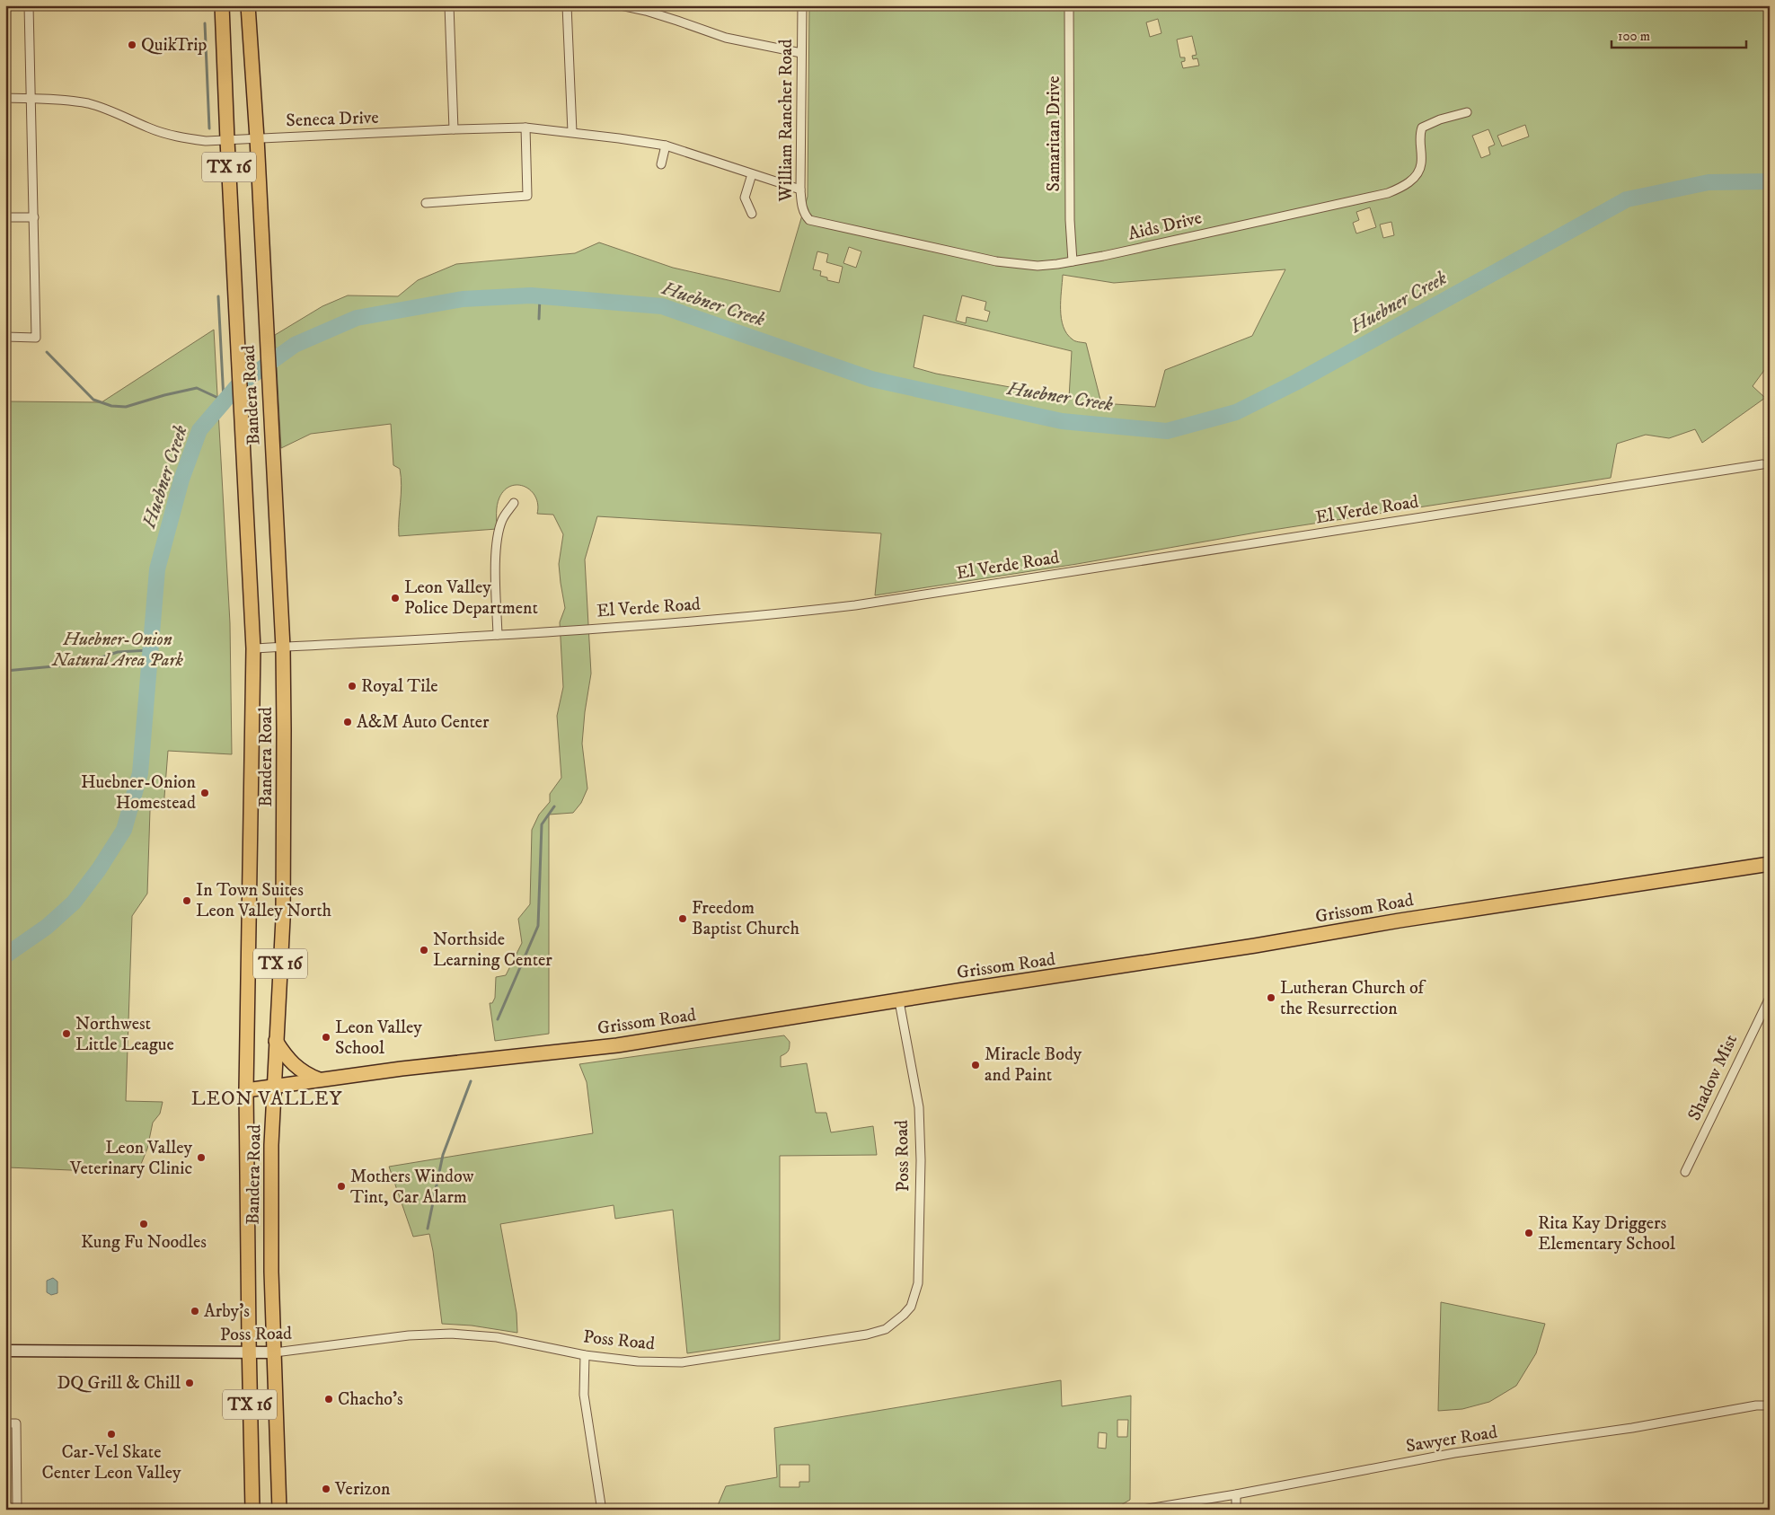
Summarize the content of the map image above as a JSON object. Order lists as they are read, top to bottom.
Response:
{
  "streets": {
    "main road": ["TX 16", "Bandera Road", "Grissom Road"],
    "street": [
      "Seneca Drive",
      "William Rancher Road",
      "Samaritan Drive",
      "Aids Drive",
      "El Verde Road",
      "Shadow Mist",
      "Poss Road",
      "Sawyer Road"
    ]
  },
  "crossings": [
    ["Seneca Drive", "William Rancher Road"],
    ["Seneca Drive", "Bandera Road"],
    ["William Rancher Road", "Aids Drive"],
    ["Samaritan Drive", "Aids Drive"],
    ["Bandera Road", "El Verde Road"],
    ["Bandera Road", "Grissom Road"],
    ["Bandera Road", "Poss Road"],
    ["Grissom Road", "Poss Road"]
  ],
  "districts": ["LEON VALLEY"],
  "water": ["Huebner Creek"],
  "parks": ["Huebner-Onion Natural Area Park"],
  "places": [
    "QuikTrip",
    "Leon Valley Police Department",
    "Royal Tile",
    "A&M Auto Center",
    "Huebner-Onion Homestead",
    "In Town Suites Leon Valley North",
    "Freedom Baptist Church",
    "Northside Learning Center",
    "Lutheran Church of the Resurrection",
    "Northwest Little League",
    "Leon Valley School",
    "Miracle Body and Paint",
    "Leon Valley Veterinary Clinic",
    "Mothers Window Tint, Car Alarm",
    "Kung Fu Noodles",
    "Rita Kay Driggers Elementary School",
    "Arby's",
    "DQ Grill & Chill",
    "Chacho's",
    "Car-Vel Skate Center Leon Valley",
    "Verizon"
  ],
  "scale_bar": "100 m"
}
